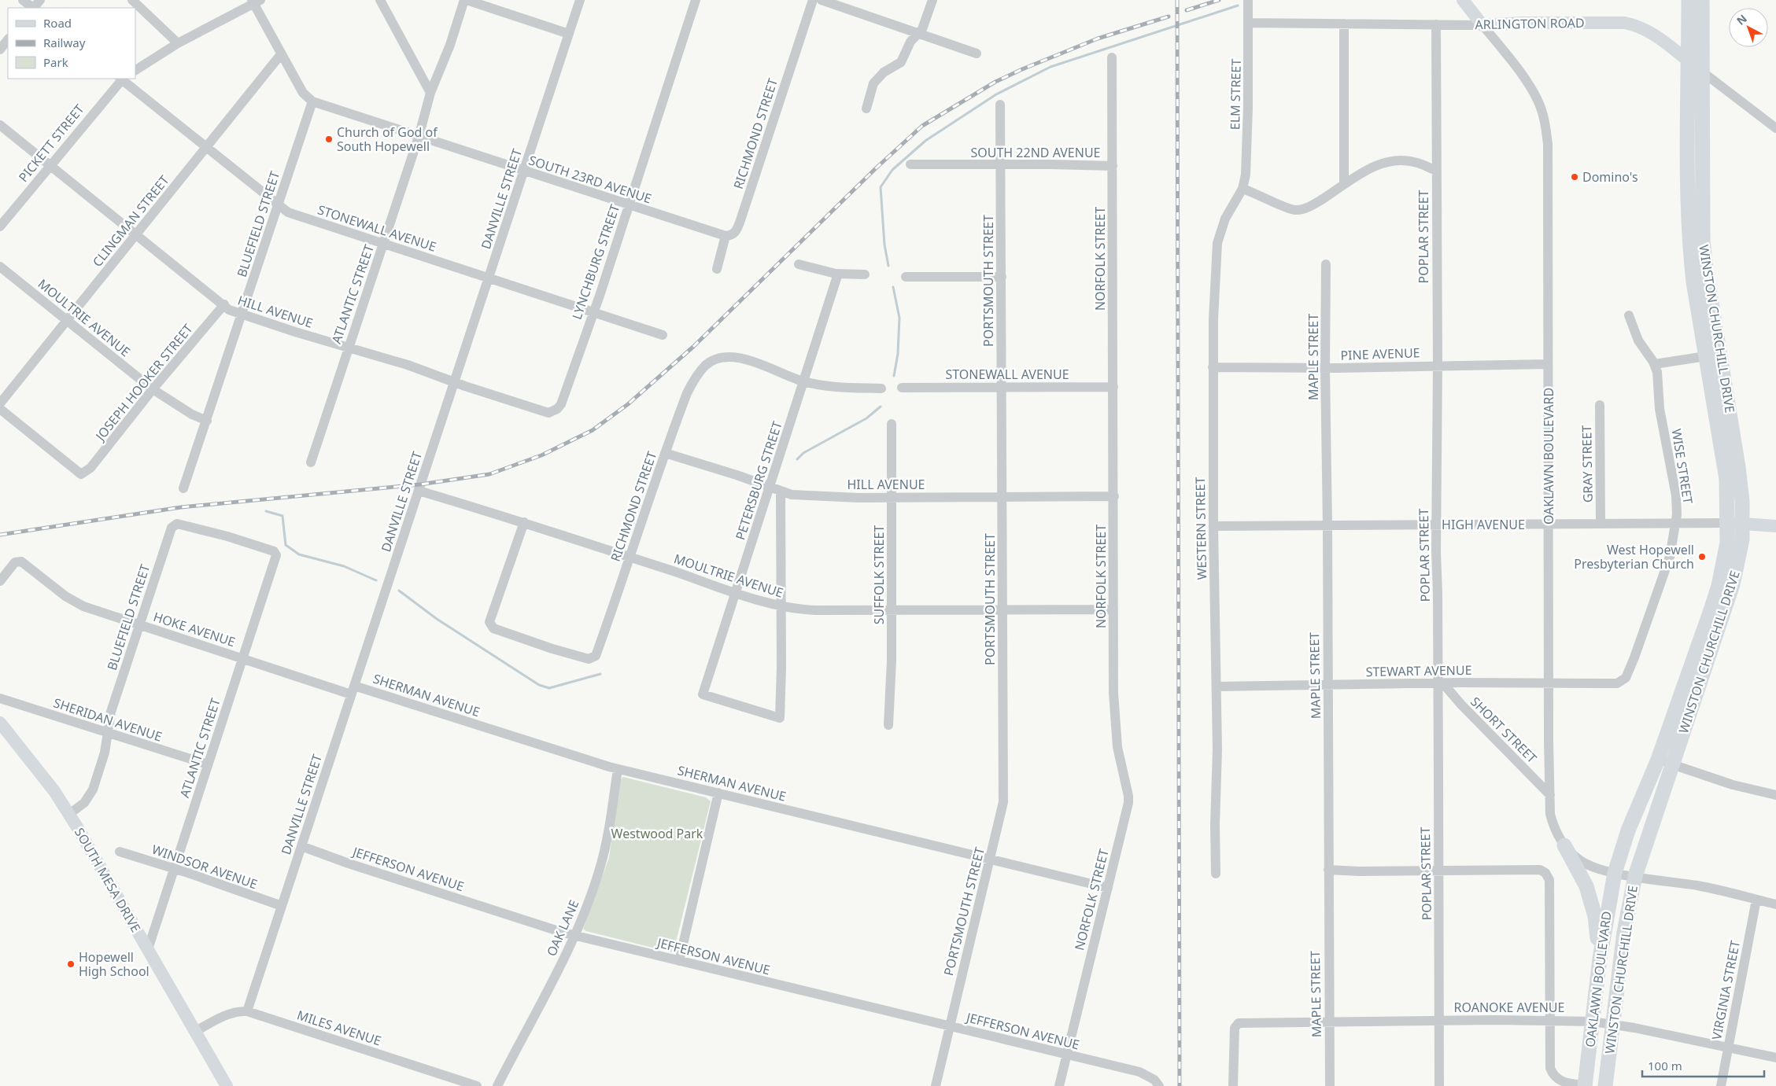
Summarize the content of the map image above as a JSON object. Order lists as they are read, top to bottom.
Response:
{
  "streets": {
    "highway": ["WINSTON CHURCHILL DRIVE", "OAKLAWN BOULEVARD"],
    "main road": ["ARLINGTON ROAD", "HIGH AVENUE", "SOUTH MESA DRIVE"],
    "street": [
      "ELM STREET",
      "RICHMOND STREET",
      "PICKETT STREET",
      "SOUTH 22ND AVENUE",
      "SOUTH 23RD AVENUE",
      "DANVILLE STREET",
      "CLINGMAN STREET",
      "BLUEFIELD STREET",
      "STONEWALL AVENUE",
      "POPLAR STREET",
      "NORFOLK STREET",
      "LYNCHBURG STREET",
      "PORTSMOUTH STREET",
      "ATLANTIC STREET",
      "HILL AVENUE",
      "MOULTRIE AVENUE",
      "PINE AVENUE",
      "MAPLE STREET",
      "JOSEPH HOOKER STREET",
      "GRAY STREET",
      "WISE STREET",
      "PETERSBURG STREET",
      "WESTERN STREET",
      "SUFFOLK STREET",
      "HOKE AVENUE",
      "STEWART AVENUE",
      "SHERMAN AVENUE",
      "SHERIDAN AVENUE",
      "SHORT STREET",
      "WINDSOR AVENUE",
      "JEFFERSON AVENUE",
      "OAK LANE",
      "VIRGINIA STREET",
      "ROANOKE AVENUE",
      "MILES AVENUE"
    ]
  },
  "crossings": [
    ["ARLINGTON ROAD", "ELM STREET"],
    ["ARLINGTON ROAD", "POPLAR STREET"],
    ["ARLINGTON ROAD", "WINSTON CHURCHILL DRIVE"],
    ["ARLINGTON ROAD", "OAKLAWN BOULEVARD"],
    ["ELM STREET", "WESTERN STREET"],
    ["RICHMOND STREET", "SOUTH 23RD AVENUE"],
    ["RICHMOND STREET", "HILL AVENUE"],
    ["RICHMOND STREET", "MOULTRIE AVENUE"],
    ["RICHMOND STREET", "PETERSBURG STREET"],
    ["PICKETT STREET", "HILL AVENUE"],
    ["SOUTH 22ND AVENUE", "NORFOLK STREET"],
    ["SOUTH 22ND AVENUE", "PORTSMOUTH STREET"],
    ["SOUTH 23RD AVENUE", "DANVILLE STREET"],
    ["SOUTH 23RD AVENUE", "CLINGMAN STREET"],
    ["SOUTH 23RD AVENUE", "BLUEFIELD STREET"],
    ["SOUTH 23RD AVENUE", "LYNCHBURG STREET"],
    ["SOUTH 23RD AVENUE", "ATLANTIC STREET"],
    ["DANVILLE STREET", "STONEWALL AVENUE"],
    ["DANVILLE STREET", "HILL AVENUE"],
    ["DANVILLE STREET", "MOULTRIE AVENUE"],
    ["DANVILLE STREET", "HOKE AVENUE"],
    ["DANVILLE STREET", "SHERMAN AVENUE"],
    ["DANVILLE STREET", "WINDSOR AVENUE"],
    ["DANVILLE STREET", "JEFFERSON AVENUE"],
    ["DANVILLE STREET", "MILES AVENUE"],
    ["CLINGMAN STREET", "STONEWALL AVENUE"],
    ["CLINGMAN STREET", "HILL AVENUE"],
    ["CLINGMAN STREET", "MOULTRIE AVENUE"],
    ["BLUEFIELD STREET", "STONEWALL AVENUE"],
    ["BLUEFIELD STREET", "ATLANTIC STREET"],
    ["BLUEFIELD STREET", "HILL AVENUE"],
    ["BLUEFIELD STREET", "MOULTRIE AVENUE"],
    ["BLUEFIELD STREET", "HOKE AVENUE"],
    ["BLUEFIELD STREET", "SHERIDAN AVENUE"],
    ["BLUEFIELD STREET", "SOUTH MESA DRIVE"],
    ["STONEWALL AVENUE", "NORFOLK STREET"],
    ["STONEWALL AVENUE", "LYNCHBURG STREET"],
    ["STONEWALL AVENUE", "PORTSMOUTH STREET"],
    ["STONEWALL AVENUE", "ATLANTIC STREET"],
    ["POPLAR STREET", "PINE AVENUE"],
    ["POPLAR STREET", "HIGH AVENUE"],
    ["POPLAR STREET", "STEWART AVENUE"],
    ["POPLAR STREET", "SHORT STREET"],
    ["POPLAR STREET", "ROANOKE AVENUE"],
    ["NORFOLK STREET", "HILL AVENUE"],
    ["NORFOLK STREET", "MOULTRIE AVENUE"],
    ["NORFOLK STREET", "SHERMAN AVENUE"],
    ["NORFOLK STREET", "JEFFERSON AVENUE"],
    ["LYNCHBURG STREET", "HILL AVENUE"],
    ["PORTSMOUTH STREET", "HILL AVENUE"],
    ["PORTSMOUTH STREET", "MOULTRIE AVENUE"],
    ["PORTSMOUTH STREET", "SHERMAN AVENUE"],
    ["PORTSMOUTH STREET", "JEFFERSON AVENUE"],
    ["ATLANTIC STREET", "HILL AVENUE"],
    ["ATLANTIC STREET", "HOKE AVENUE"],
    ["ATLANTIC STREET", "SHERIDAN AVENUE"],
    ["ATLANTIC STREET", "WINDSOR AVENUE"],
    ["ATLANTIC STREET", "SOUTH MESA DRIVE"],
    ["HILL AVENUE", "JOSEPH HOOKER STREET"],
    ["HILL AVENUE", "PETERSBURG STREET"],
    ["HILL AVENUE", "SUFFOLK STREET"],
    ["MOULTRIE AVENUE", "JOSEPH HOOKER STREET"],
    ["MOULTRIE AVENUE", "PETERSBURG STREET"],
    ["MOULTRIE AVENUE", "SUFFOLK STREET"],
    ["WINSTON CHURCHILL DRIVE", "OAKLAWN BOULEVARD"],
    ["WINSTON CHURCHILL DRIVE", "HIGH AVENUE"],
    ["WINSTON CHURCHILL DRIVE", "ROANOKE AVENUE"],
    ["PINE AVENUE", "MAPLE STREET"],
    ["PINE AVENUE", "OAKLAWN BOULEVARD"],
    ["PINE AVENUE", "WESTERN STREET"],
    ["MAPLE STREET", "HIGH AVENUE"],
    ["MAPLE STREET", "STEWART AVENUE"],
    ["MAPLE STREET", "ROANOKE AVENUE"],
    ["OAKLAWN BOULEVARD", "HIGH AVENUE"],
    ["OAKLAWN BOULEVARD", "STEWART AVENUE"],
    ["OAKLAWN BOULEVARD", "SHORT STREET"],
    ["OAKLAWN BOULEVARD", "VIRGINIA STREET"],
    ["OAKLAWN BOULEVARD", "ROANOKE AVENUE"],
    ["GRAY STREET", "HIGH AVENUE"],
    ["WISE STREET", "HIGH AVENUE"],
    ["WISE STREET", "STEWART AVENUE"],
    ["HIGH AVENUE", "WESTERN STREET"],
    ["WESTERN STREET", "STEWART AVENUE"],
    ["HOKE AVENUE", "SHERMAN AVENUE"],
    ["STEWART AVENUE", "SHORT STREET"],
    ["SHERMAN AVENUE", "OAK LANE"],
    ["JEFFERSON AVENUE", "OAK LANE"],
    ["SOUTH MESA DRIVE", "MILES AVENUE"],
    ["VIRGINIA STREET", "ROANOKE AVENUE"]
  ],
  "parks": ["Westwood Park"],
  "places": [
    "Church of God of South Hopewell",
    "Domino's",
    "West Hopewell Presbyterian Church",
    "Hopewell High School"
  ],
  "legend": ["Road", "Railway", "Park"],
  "scale_bar": "100 m",
  "north": "top left"
}
